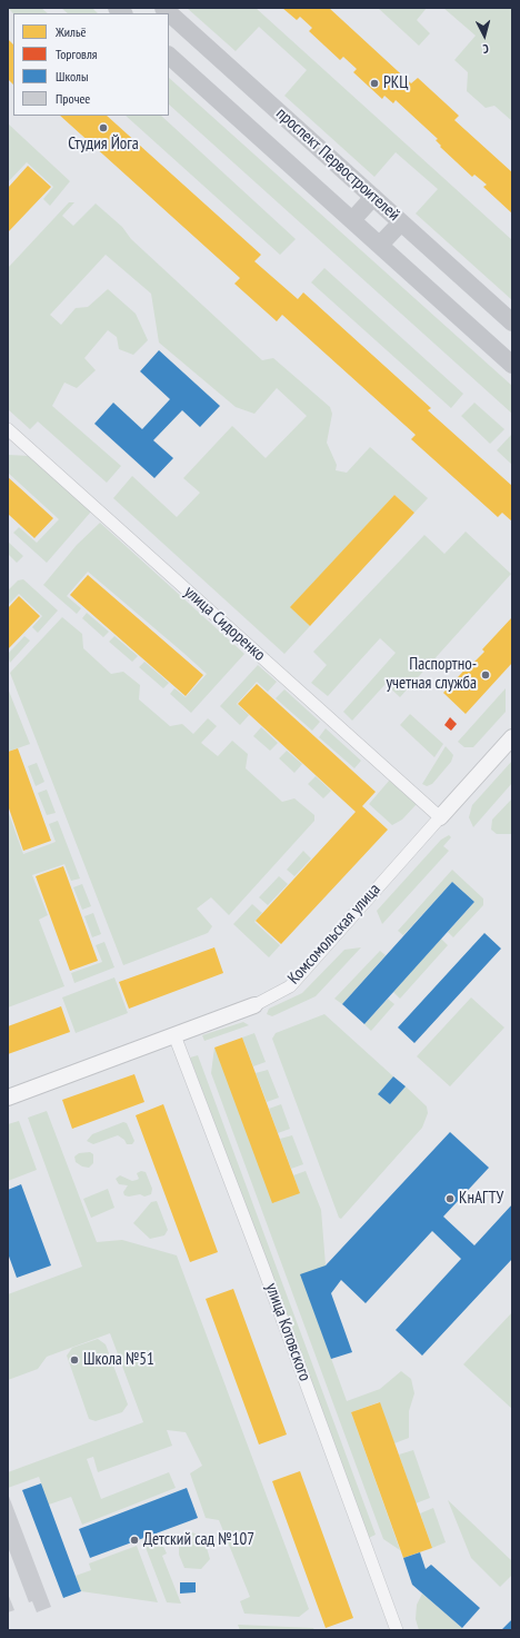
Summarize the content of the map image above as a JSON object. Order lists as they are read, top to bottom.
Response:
{
  "streets": {
    "main road": ["проспект Первостроителей"],
    "street": ["улица Сидоренко", "Комсомольская улица", "улица Котовского"]
  },
  "crossings": [
    ["улица Сидоренко", "Комсомольская улица"],
    ["Комсомольская улица", "улица Котовского"]
  ],
  "places": [
    "РКЦ",
    "Студия Йога",
    "Паспортно- учетная служба",
    "КнАГТУ",
    "Школа №51",
    "Детский сад №107"
  ],
  "legend": [
    "Жильё",
    "Торговля",
    "Школы",
    "Прочее"
  ],
  "north": "bottom"
}
